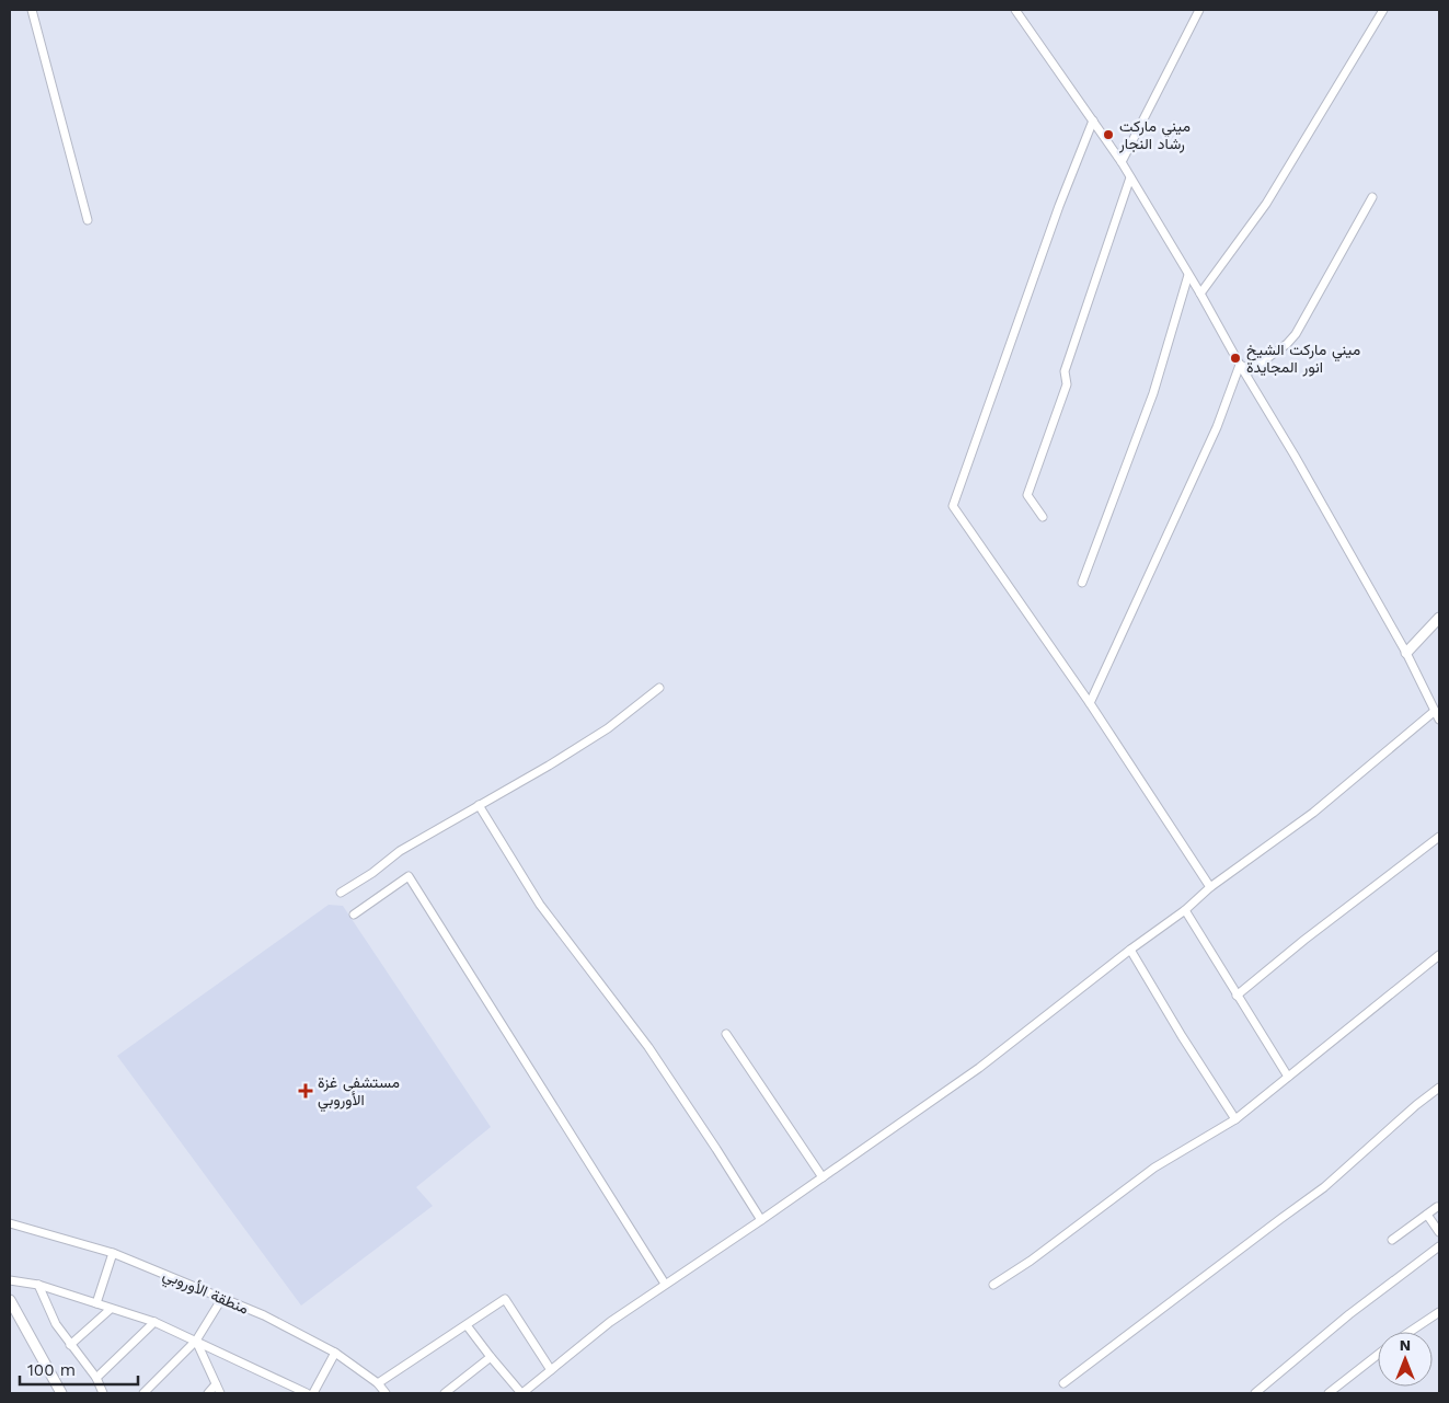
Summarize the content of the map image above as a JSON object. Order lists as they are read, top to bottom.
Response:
{
  "streets": {
    "street": ["منطقة الأوروبي"]
  },
  "places": {
    "other": ["ميني ماركت رشاد النجار", "ميني ماركت الشيخ انور المجايدة"],
    "health": ["مستشفى غزة الأوروبي"]
  },
  "scale_bar": "100 m",
  "north": "top"
}
